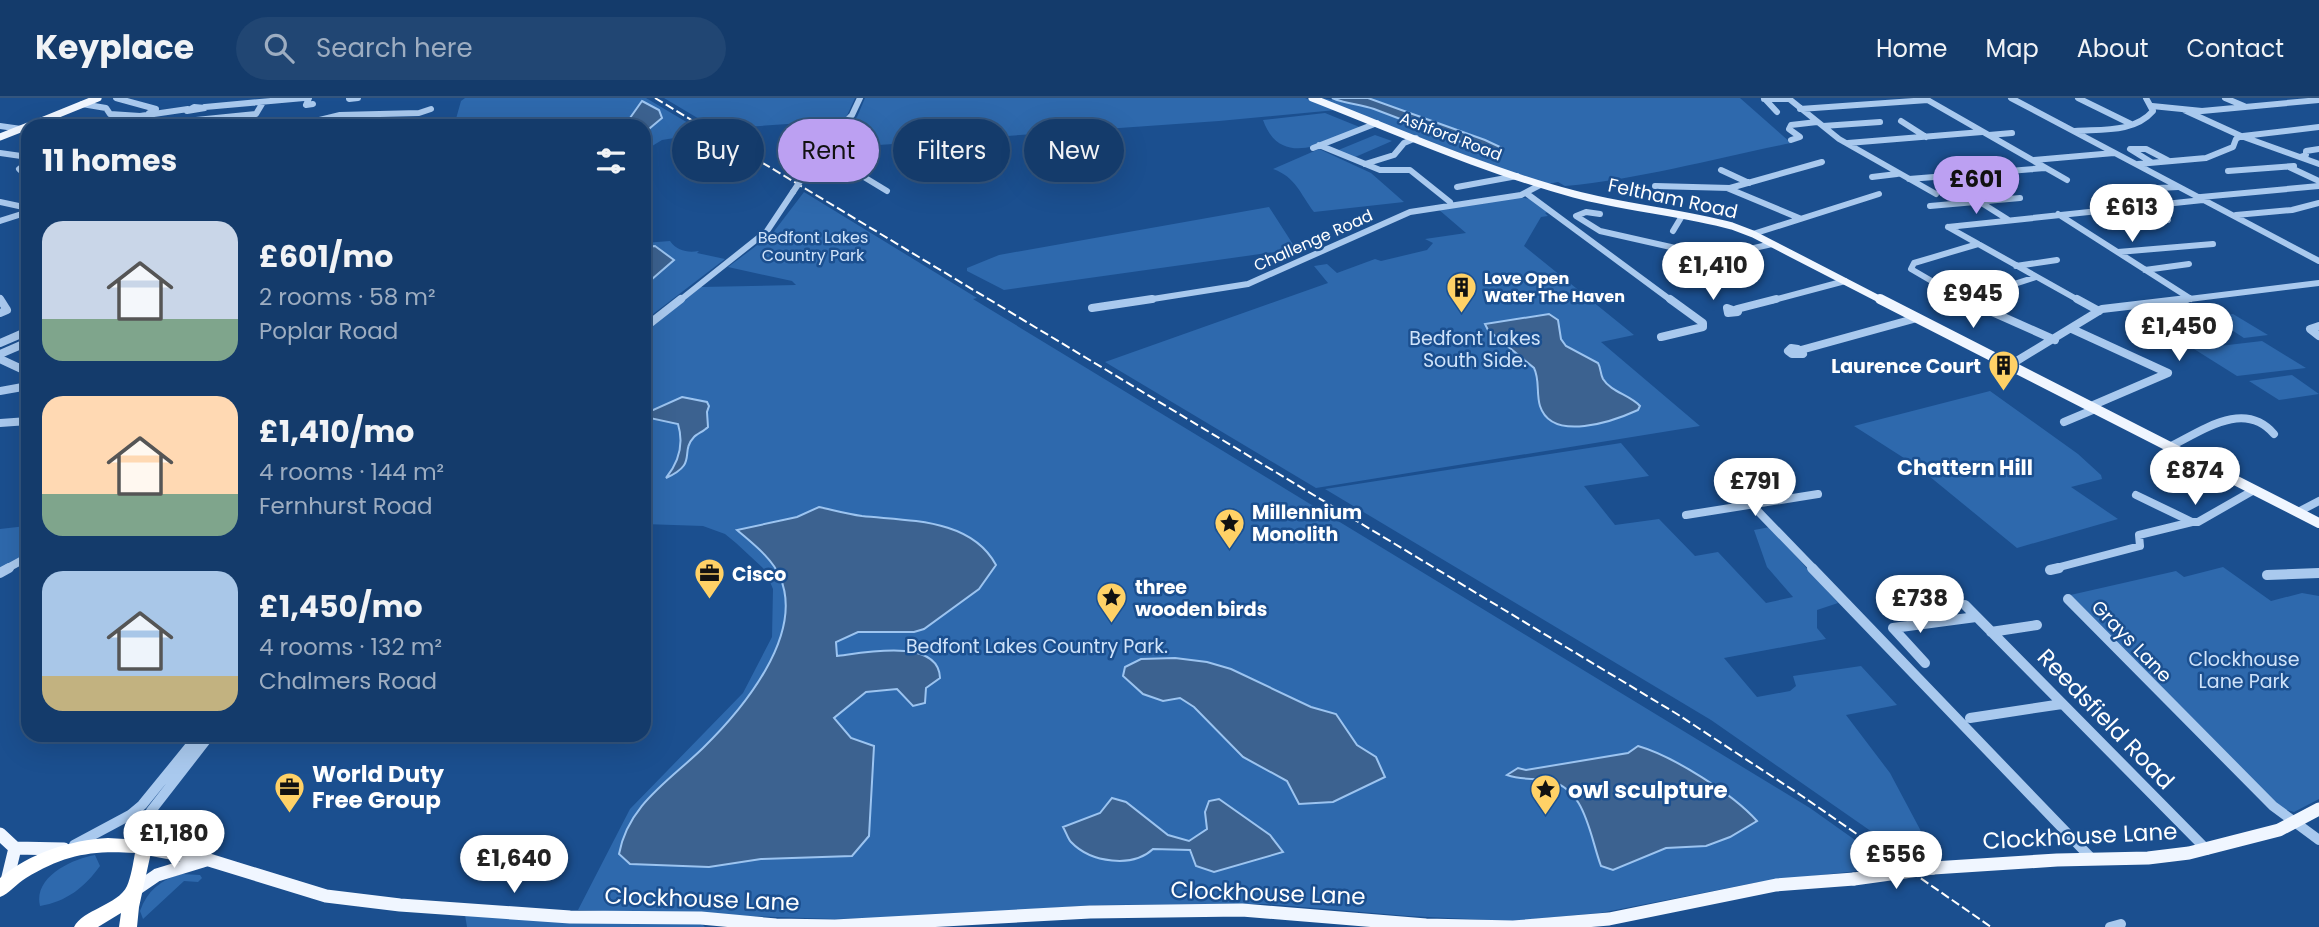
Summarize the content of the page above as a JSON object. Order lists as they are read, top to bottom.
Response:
{
  "streets": {
    "main road": ["Ashford Road", "Feltham Road", "Clockhouse Lane"],
    "street": ["Challenge Road", "Grays Lane", "Reedsfield Road"]
  },
  "crossings": [
    ["Ashford Road", "Feltham Road"],
    ["Ashford Road", "Challenge Road"],
    ["Feltham Road", "Challenge Road"],
    ["Grays Lane", "Clockhouse Lane"],
    ["Reedsfield Road", "Clockhouse Lane"]
  ],
  "districts": ["Chattern Hill"],
  "parks": [
    "Bedfont Lakes Country Park",
    "Bedfont Lakes South Side.",
    "Bedfont Lakes Country Park.",
    "Clockhouse Lane Park"
  ],
  "places": {
    "building": ["Love Open Water The Haven", "Laurence Court"],
    "place": ["Millennium Monolith", "three wooden birds", "owl sculpture"],
    "office": ["Cisco", "World Duty Free Group"]
  },
  "page": {
    "header": "Keyplace",
    "search": "Search here",
    "nav": [
      "Home",
      "Map",
      "About",
      "Contact"
    ],
    "chip": [
      "Buy",
      "Rent",
      "Filters",
      "New"
    ],
    "heading": "11 homes",
    "price": [
      "£601",
      "£613",
      "£1,410",
      "£945",
      "£1,450",
      "£874",
      "£791",
      "£738",
      "£1,180",
      "£556",
      "£1,640"
    ],
    "list": [
      {
        "name": "£601/mo",
        "note": "2 rooms · 58 m² · Poplar Road"
      },
      {
        "name": "£1,410/mo",
        "note": "4 rooms · 144 m² · Fernhurst Road"
      },
      {
        "name": "£1,450/mo",
        "note": "4 rooms · 132 m² · Chalmers Road"
      }
    ]
  }
}
